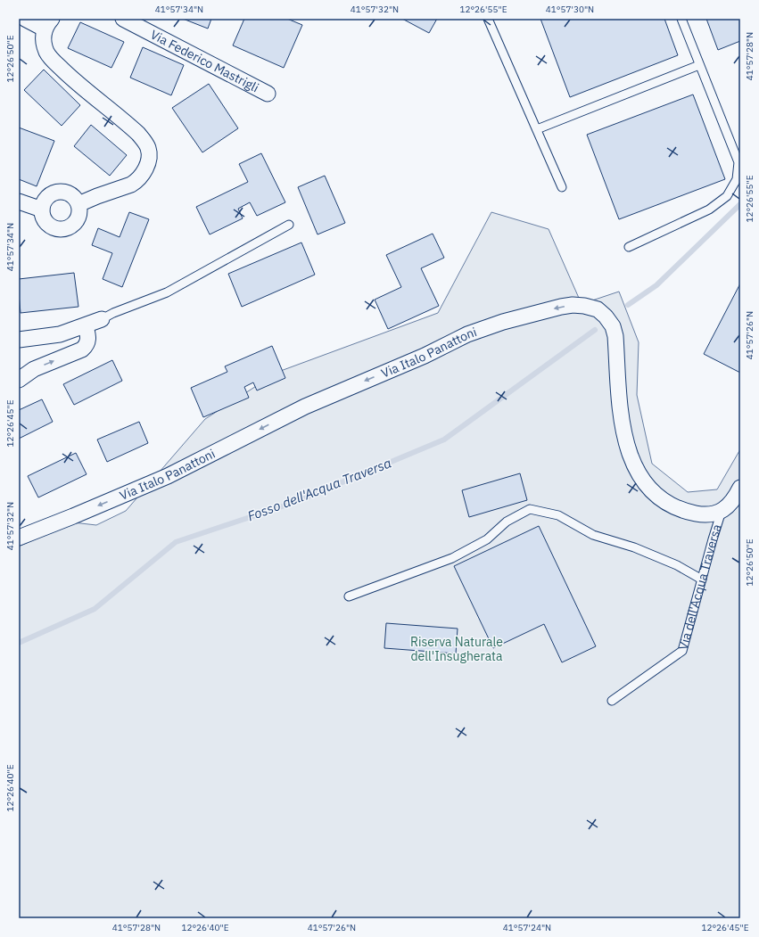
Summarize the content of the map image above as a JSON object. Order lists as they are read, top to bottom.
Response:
{
  "streets": {
    "street": ["Via Federico Mastrigli", "Via Italo Panattoni", "Via dell'Acqua Traversa"]
  },
  "crossings": [
    ["Via Italo Panattoni", "Via dell'Acqua Traversa"]
  ],
  "water": ["Fosso dell'Acqua Traversa"],
  "parks": ["Riserva Naturale dell'Insugherata"],
  "coordinates": [
    "41°57'34\"N",
    "41°57'32\"N",
    "12°26'55\"E",
    "41°57'30\"N",
    "41°57'28\"N",
    "12°26'50\"E",
    "41°57'26\"N",
    "12°26'45\"E",
    "12°26'40\"E",
    "41°57'24\"N"
  ]
}
